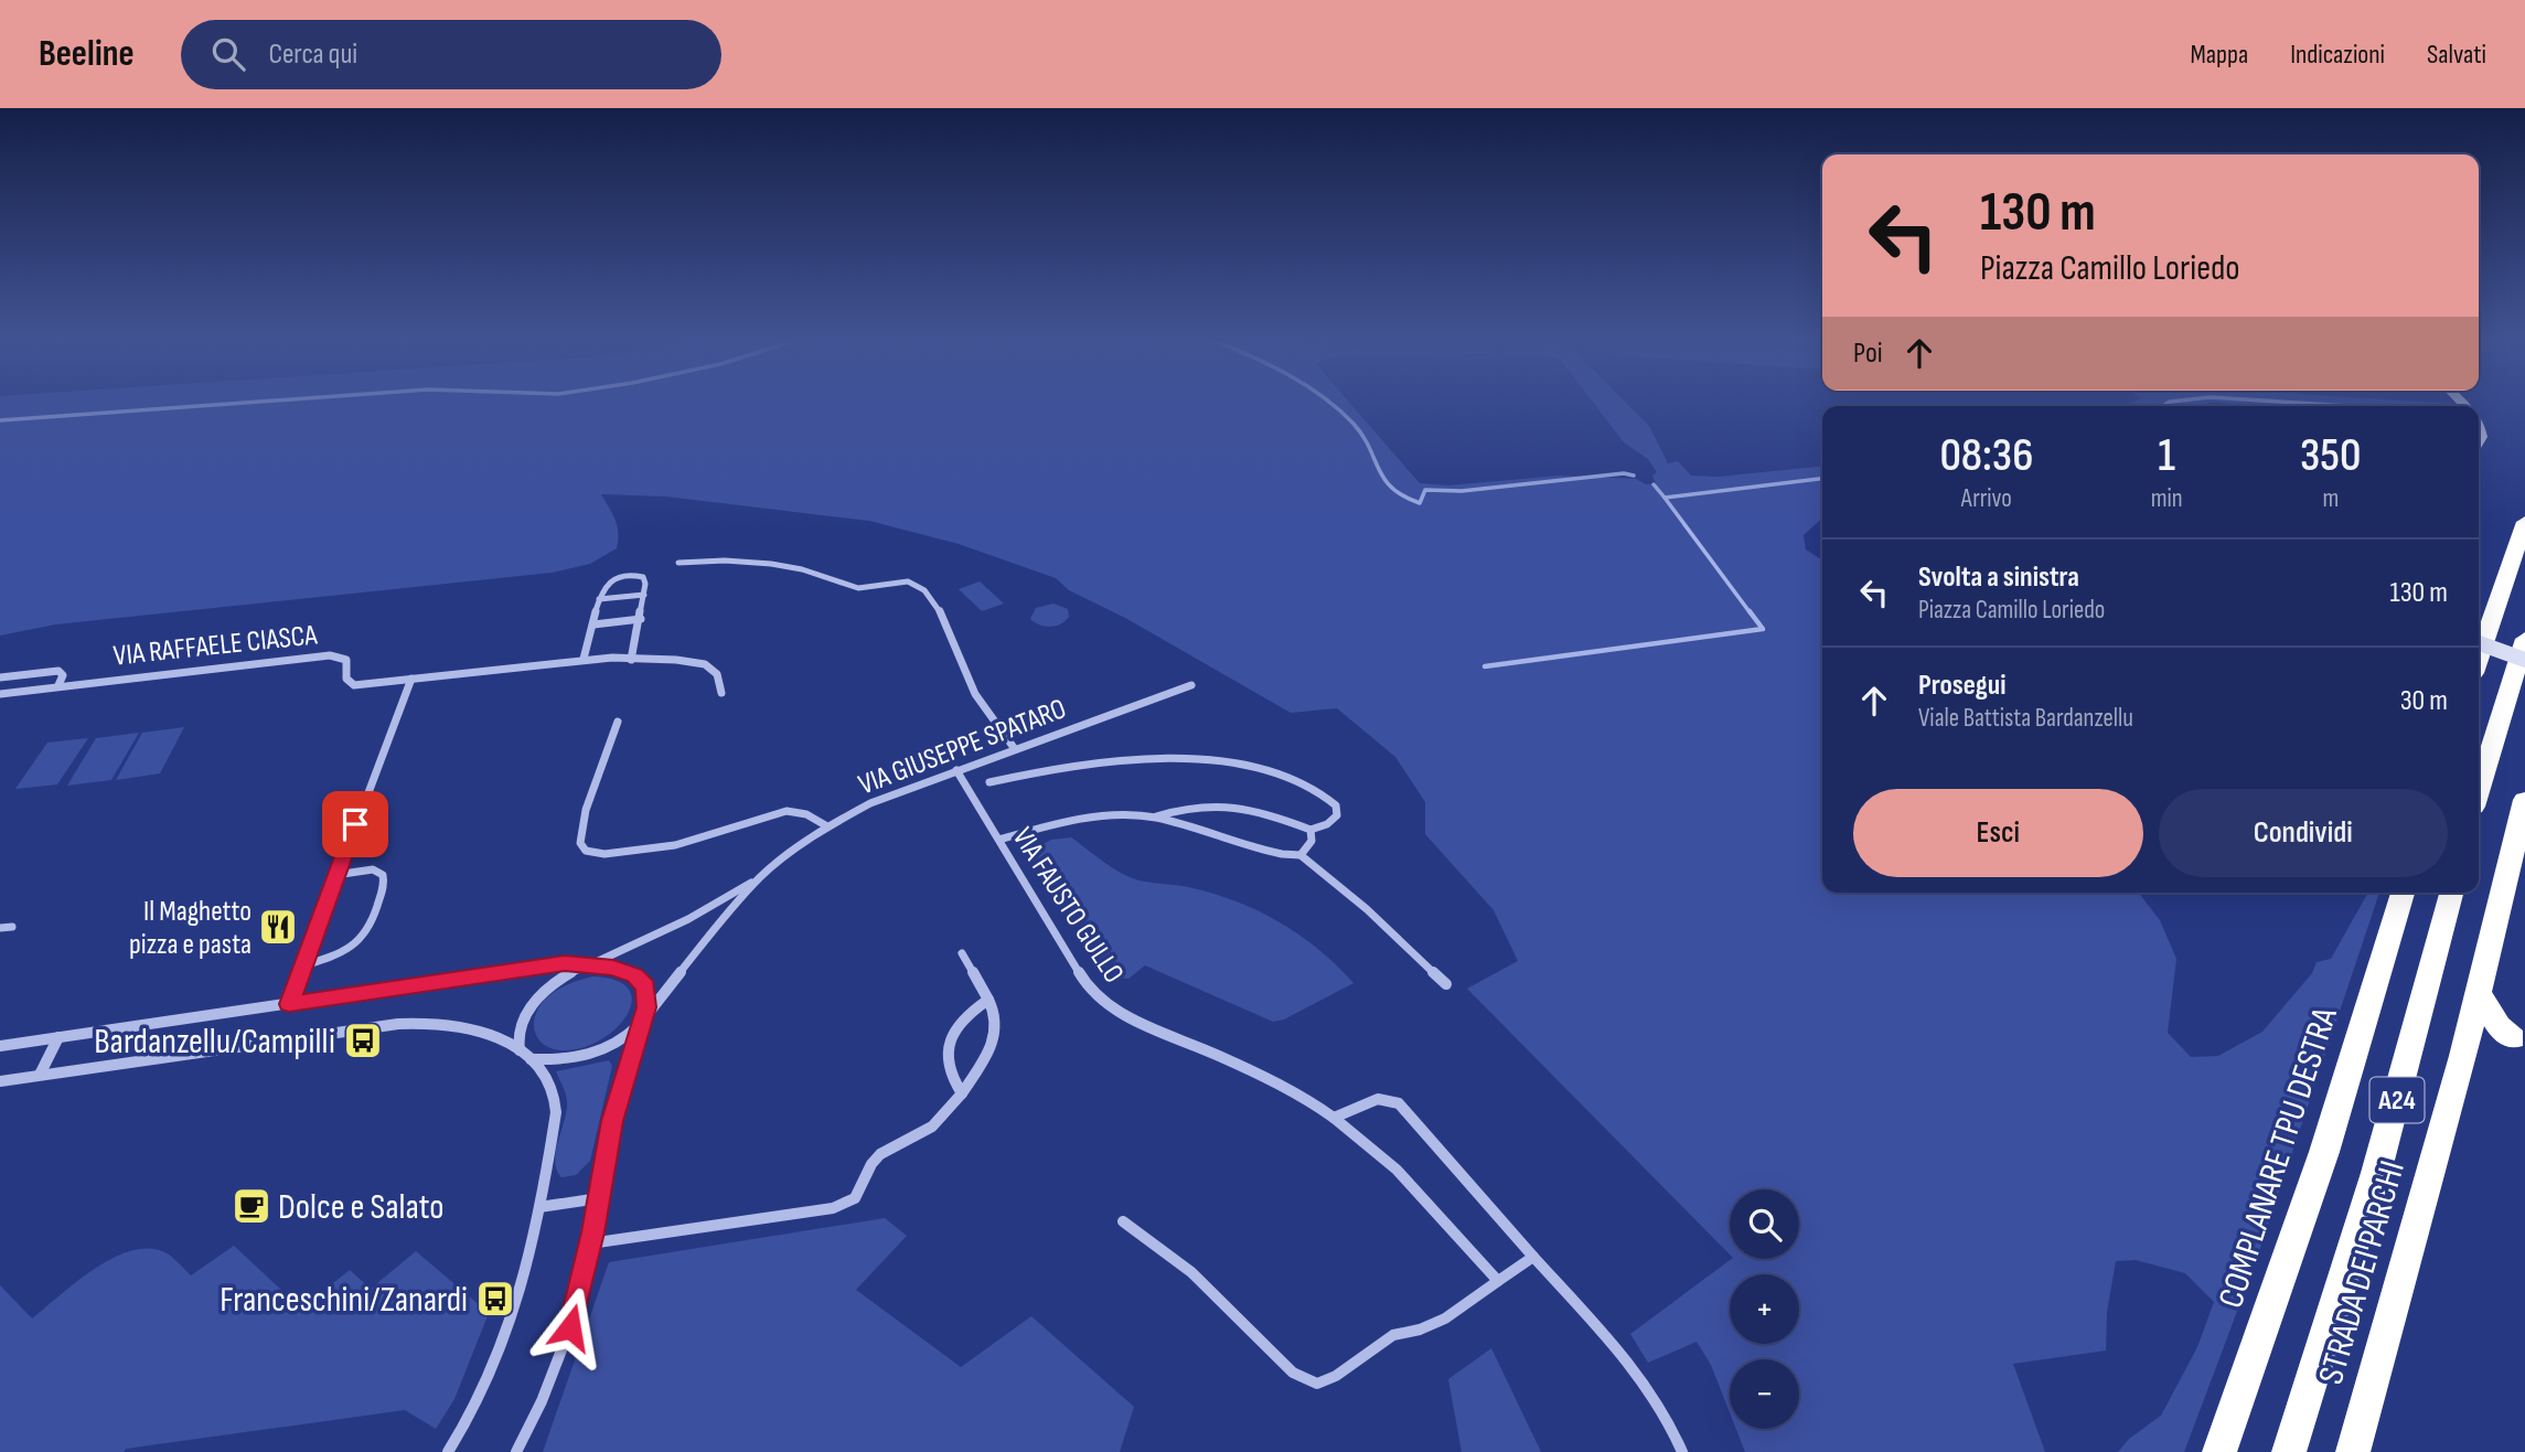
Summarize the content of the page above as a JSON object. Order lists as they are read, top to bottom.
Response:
{
  "streets": {
    "highway": ["A24", "COMPLANARE TPU DESTRA", "STRADA DEI PARCHI"],
    "street": ["VIA RAFFAELE CIASCA", "VIA GIUSEPPE SPATARO", "VIA FAUSTO GULLO"]
  },
  "crossings": [
    ["VIA GIUSEPPE SPATARO", "VIA FAUSTO GULLO"]
  ],
  "places": {
    "restaurant": ["Il Maghetto pizza e pasta"],
    "bus stop": ["Bardanzellu/Campilli", "Franceschini/Zanardi"],
    "cafe": ["Dolce e Salato"]
  },
  "page": {
    "header": "Beeline",
    "search": "Cerca qui",
    "nav": ["Mappa", "Indicazioni", "Salvati"],
    "turn": ["130 m", "Piazza Camillo Loriedo"],
    "then": "Poi",
    "eta": [
      "08:36",
      "Arrivo",
      "1",
      "min",
      "350",
      "m"
    ],
    "list": [
      {
        "name": "Svolta a sinistra",
        "note": "Piazza Camillo Loriedo",
        "value": "130 m"
      },
      {
        "name": "Prosegui",
        "note": "Viale Battista Bardanzellu",
        "value": "30 m"
      }
    ],
    "buttons": ["Esci", "Condividi"],
    "map_buttons": ["+", "−"]
  }
}
